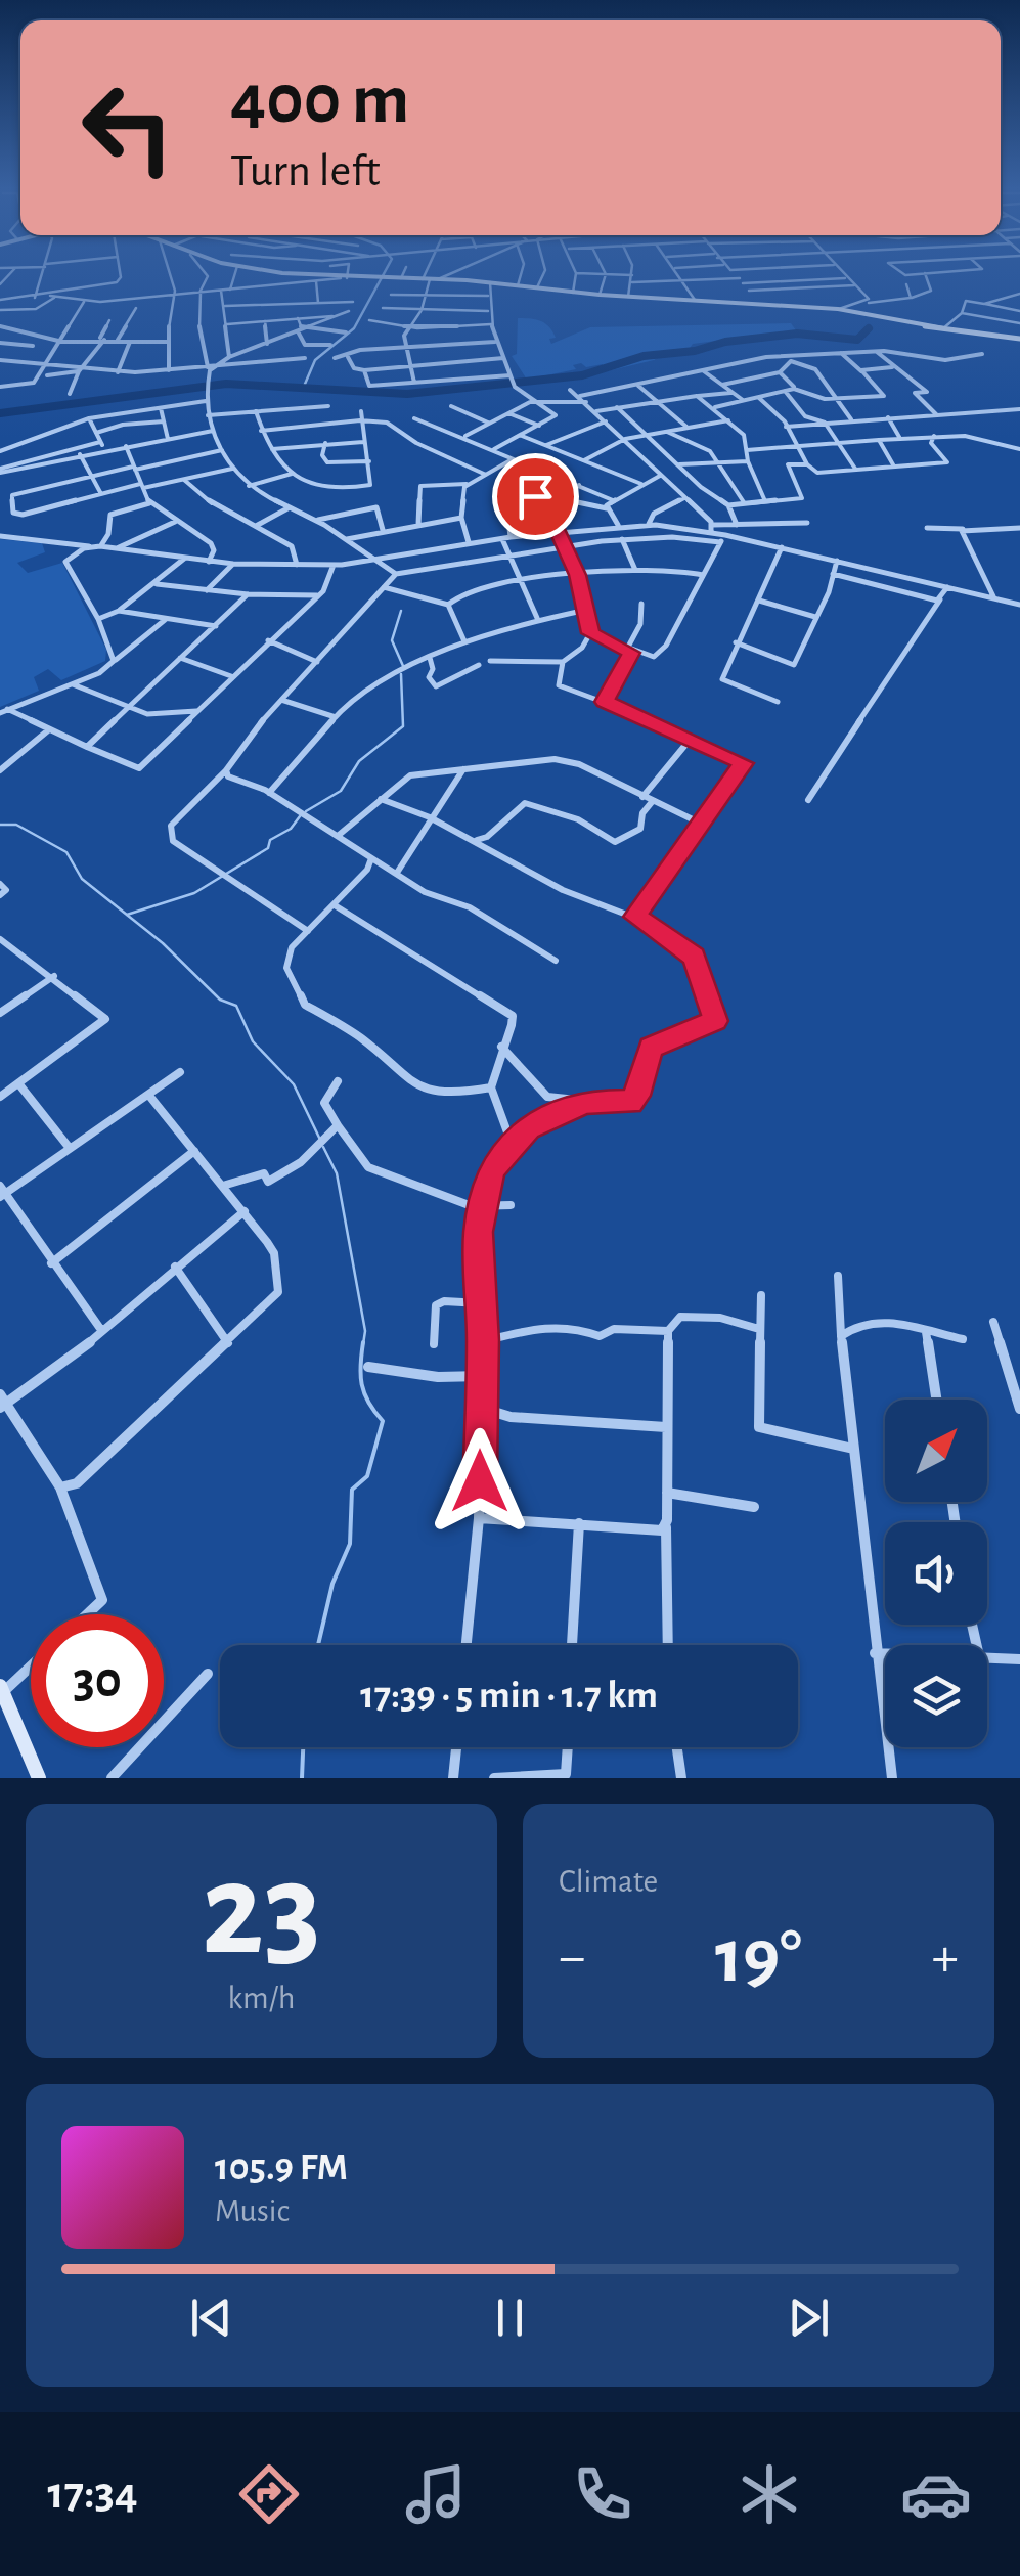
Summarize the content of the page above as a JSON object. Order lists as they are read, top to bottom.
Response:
{
  "north": "top right",
  "page": {
    "turn": ["400 m", "Turn left"],
    "limit": "30",
    "trip": "17:39 · 5 min · 1.7 km",
    "tile": [
      ["23", "km/h"],
      "Climate"
    ],
    "heat": ["−", "19°", "+"],
    "song": ["105.9 FM", "Music"],
    "tabs": "17:34"
  }
}
